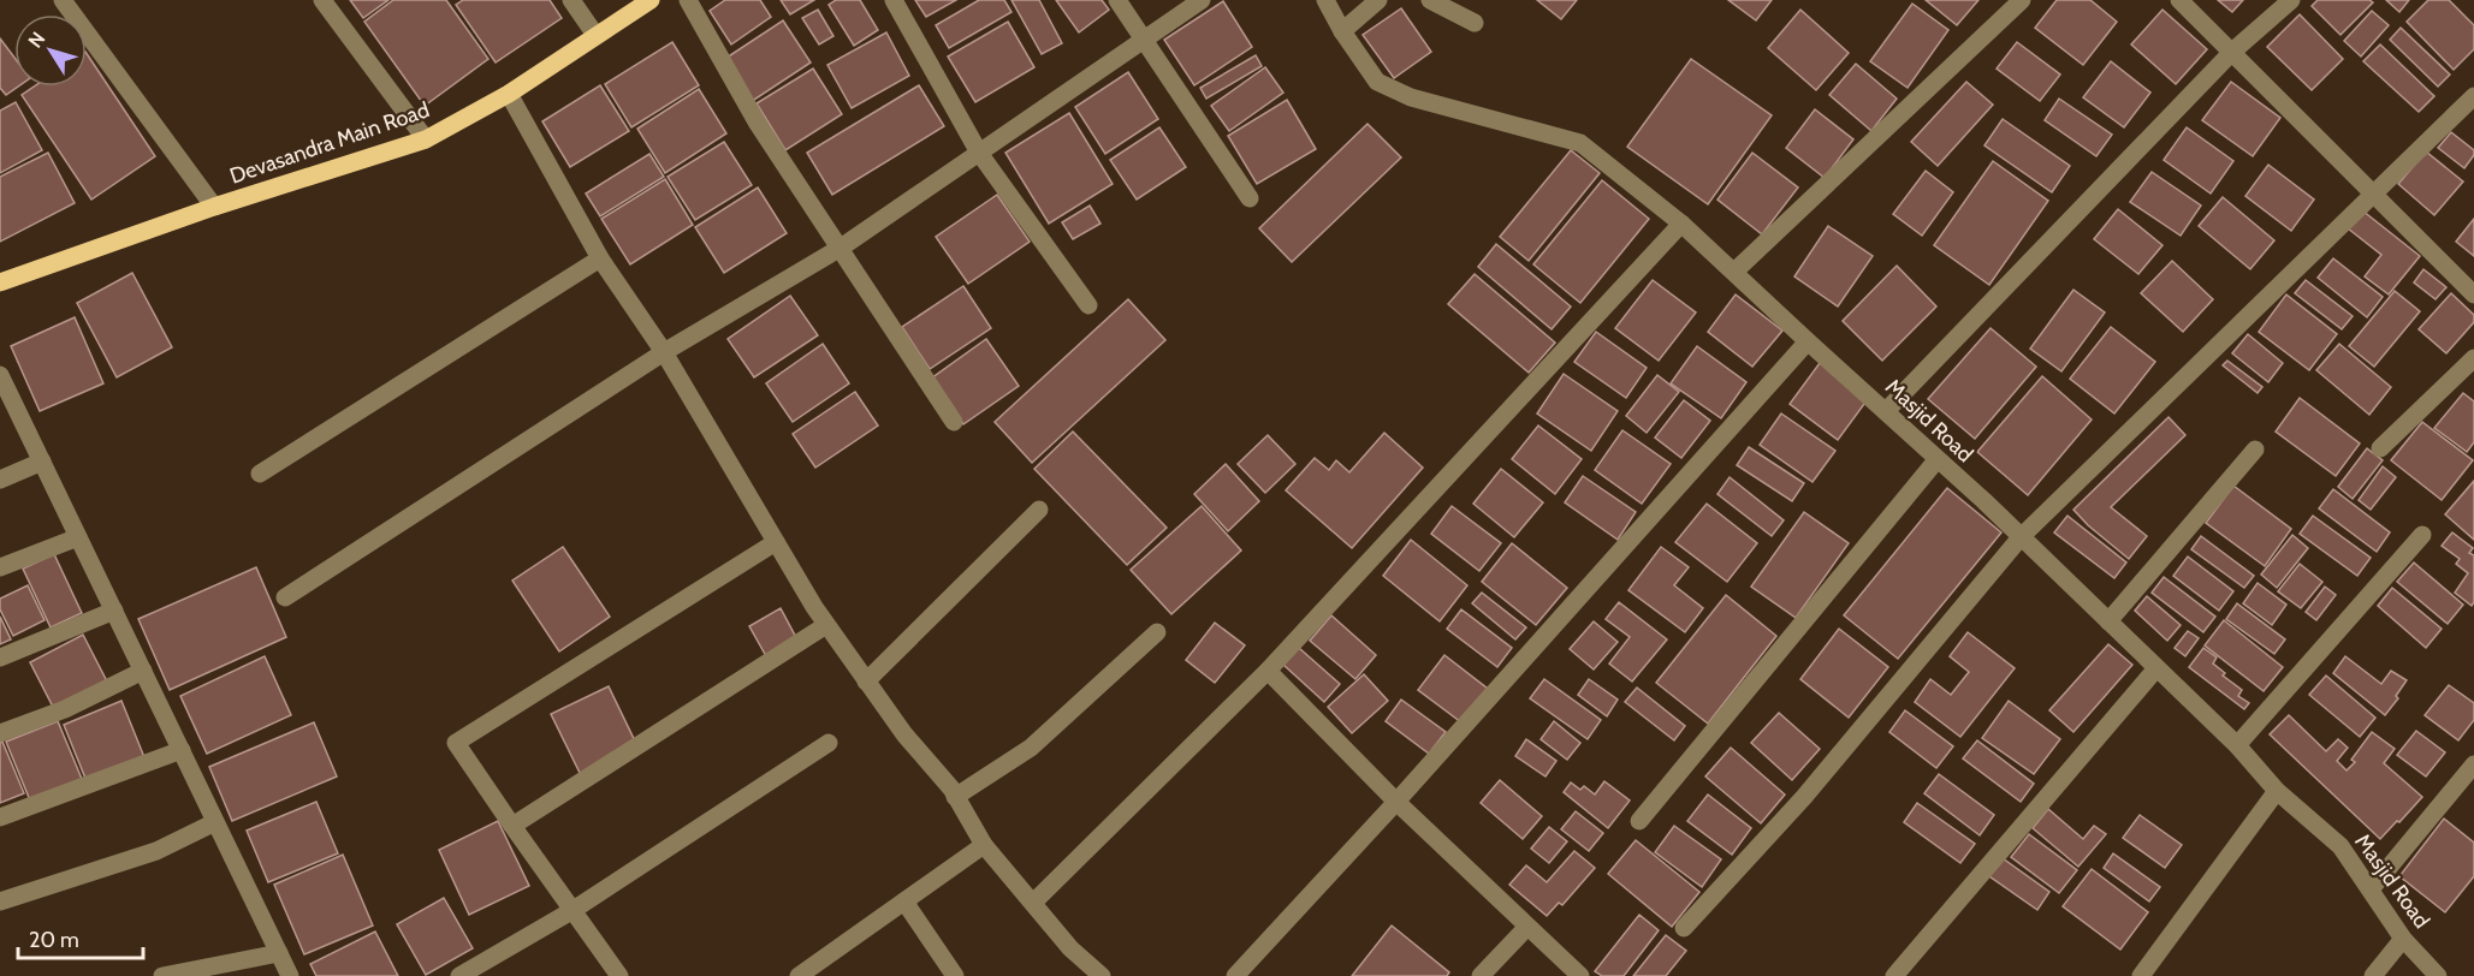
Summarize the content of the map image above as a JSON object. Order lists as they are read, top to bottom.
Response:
{
  "streets": {
    "main road": ["Devasandra Main Road"],
    "street": ["Masjid Road"]
  },
  "scale_bar": "20 m",
  "north": "top left"
}
